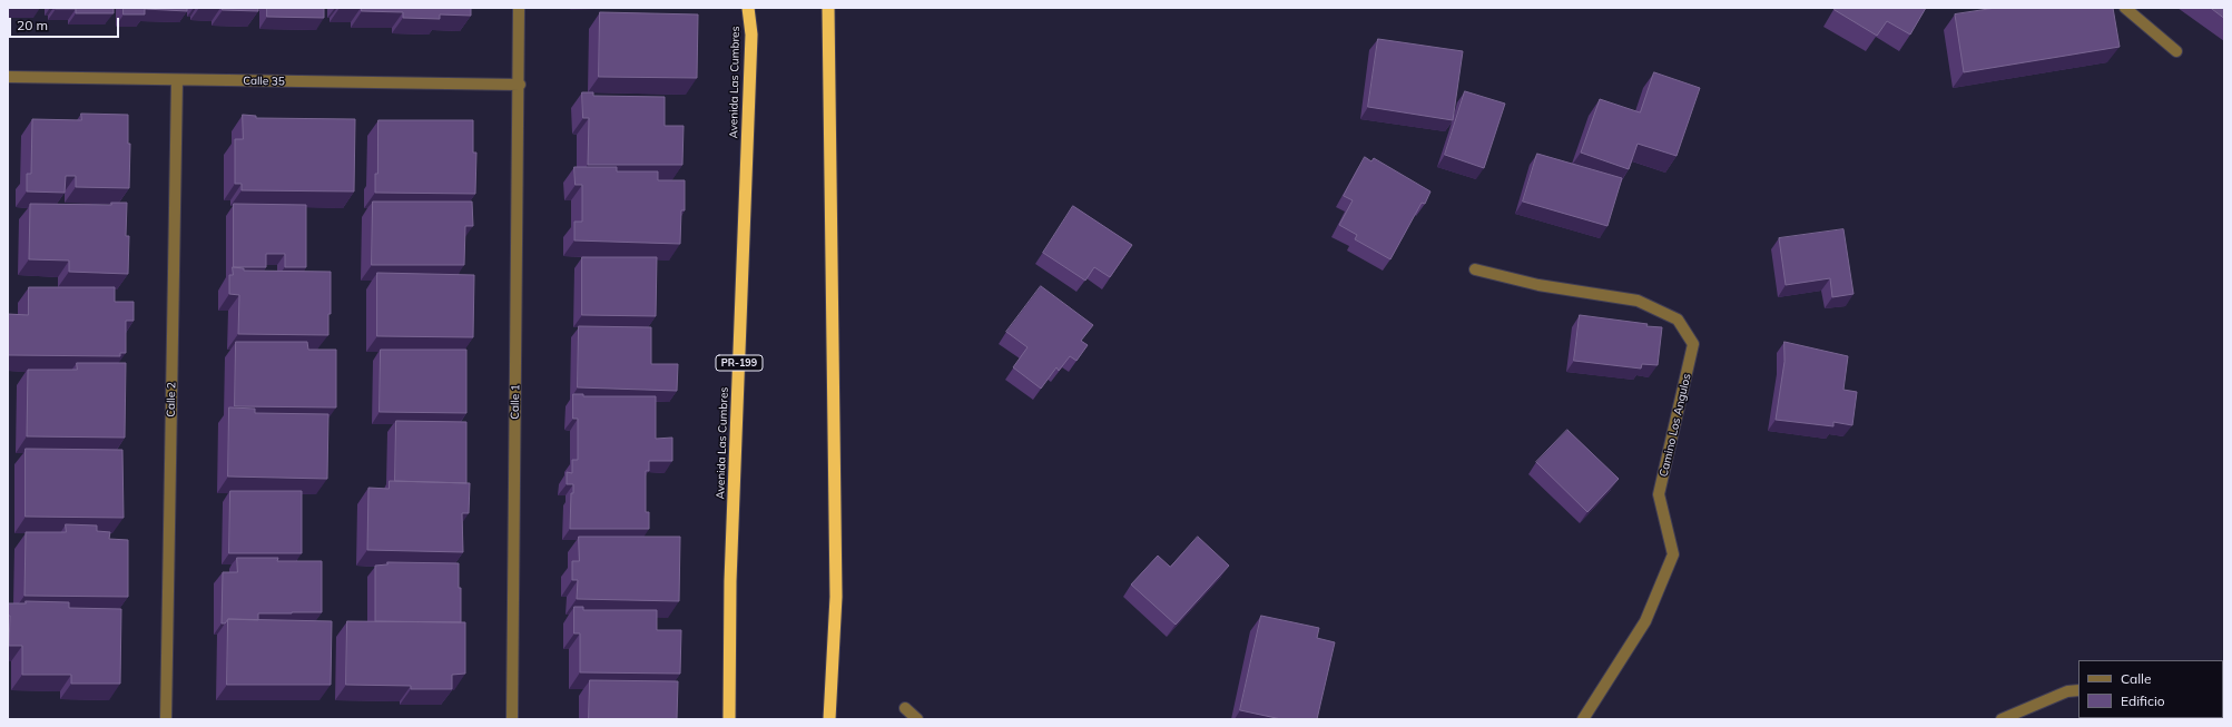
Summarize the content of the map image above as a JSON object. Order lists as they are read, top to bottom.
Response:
{
  "streets": {
    "highway": ["Avenida Las Cumbres", "PR-199"],
    "street": [
      "Calle 35",
      "Calle 2",
      "Calle 1",
      "Camino Los Angulos"
    ]
  },
  "crossings": [
    ["Calle 35", "Calle 2"],
    ["Calle 35", "Calle 1"]
  ],
  "legend": ["Calle", "Edificio"],
  "scale_bar": "20 m"
}
